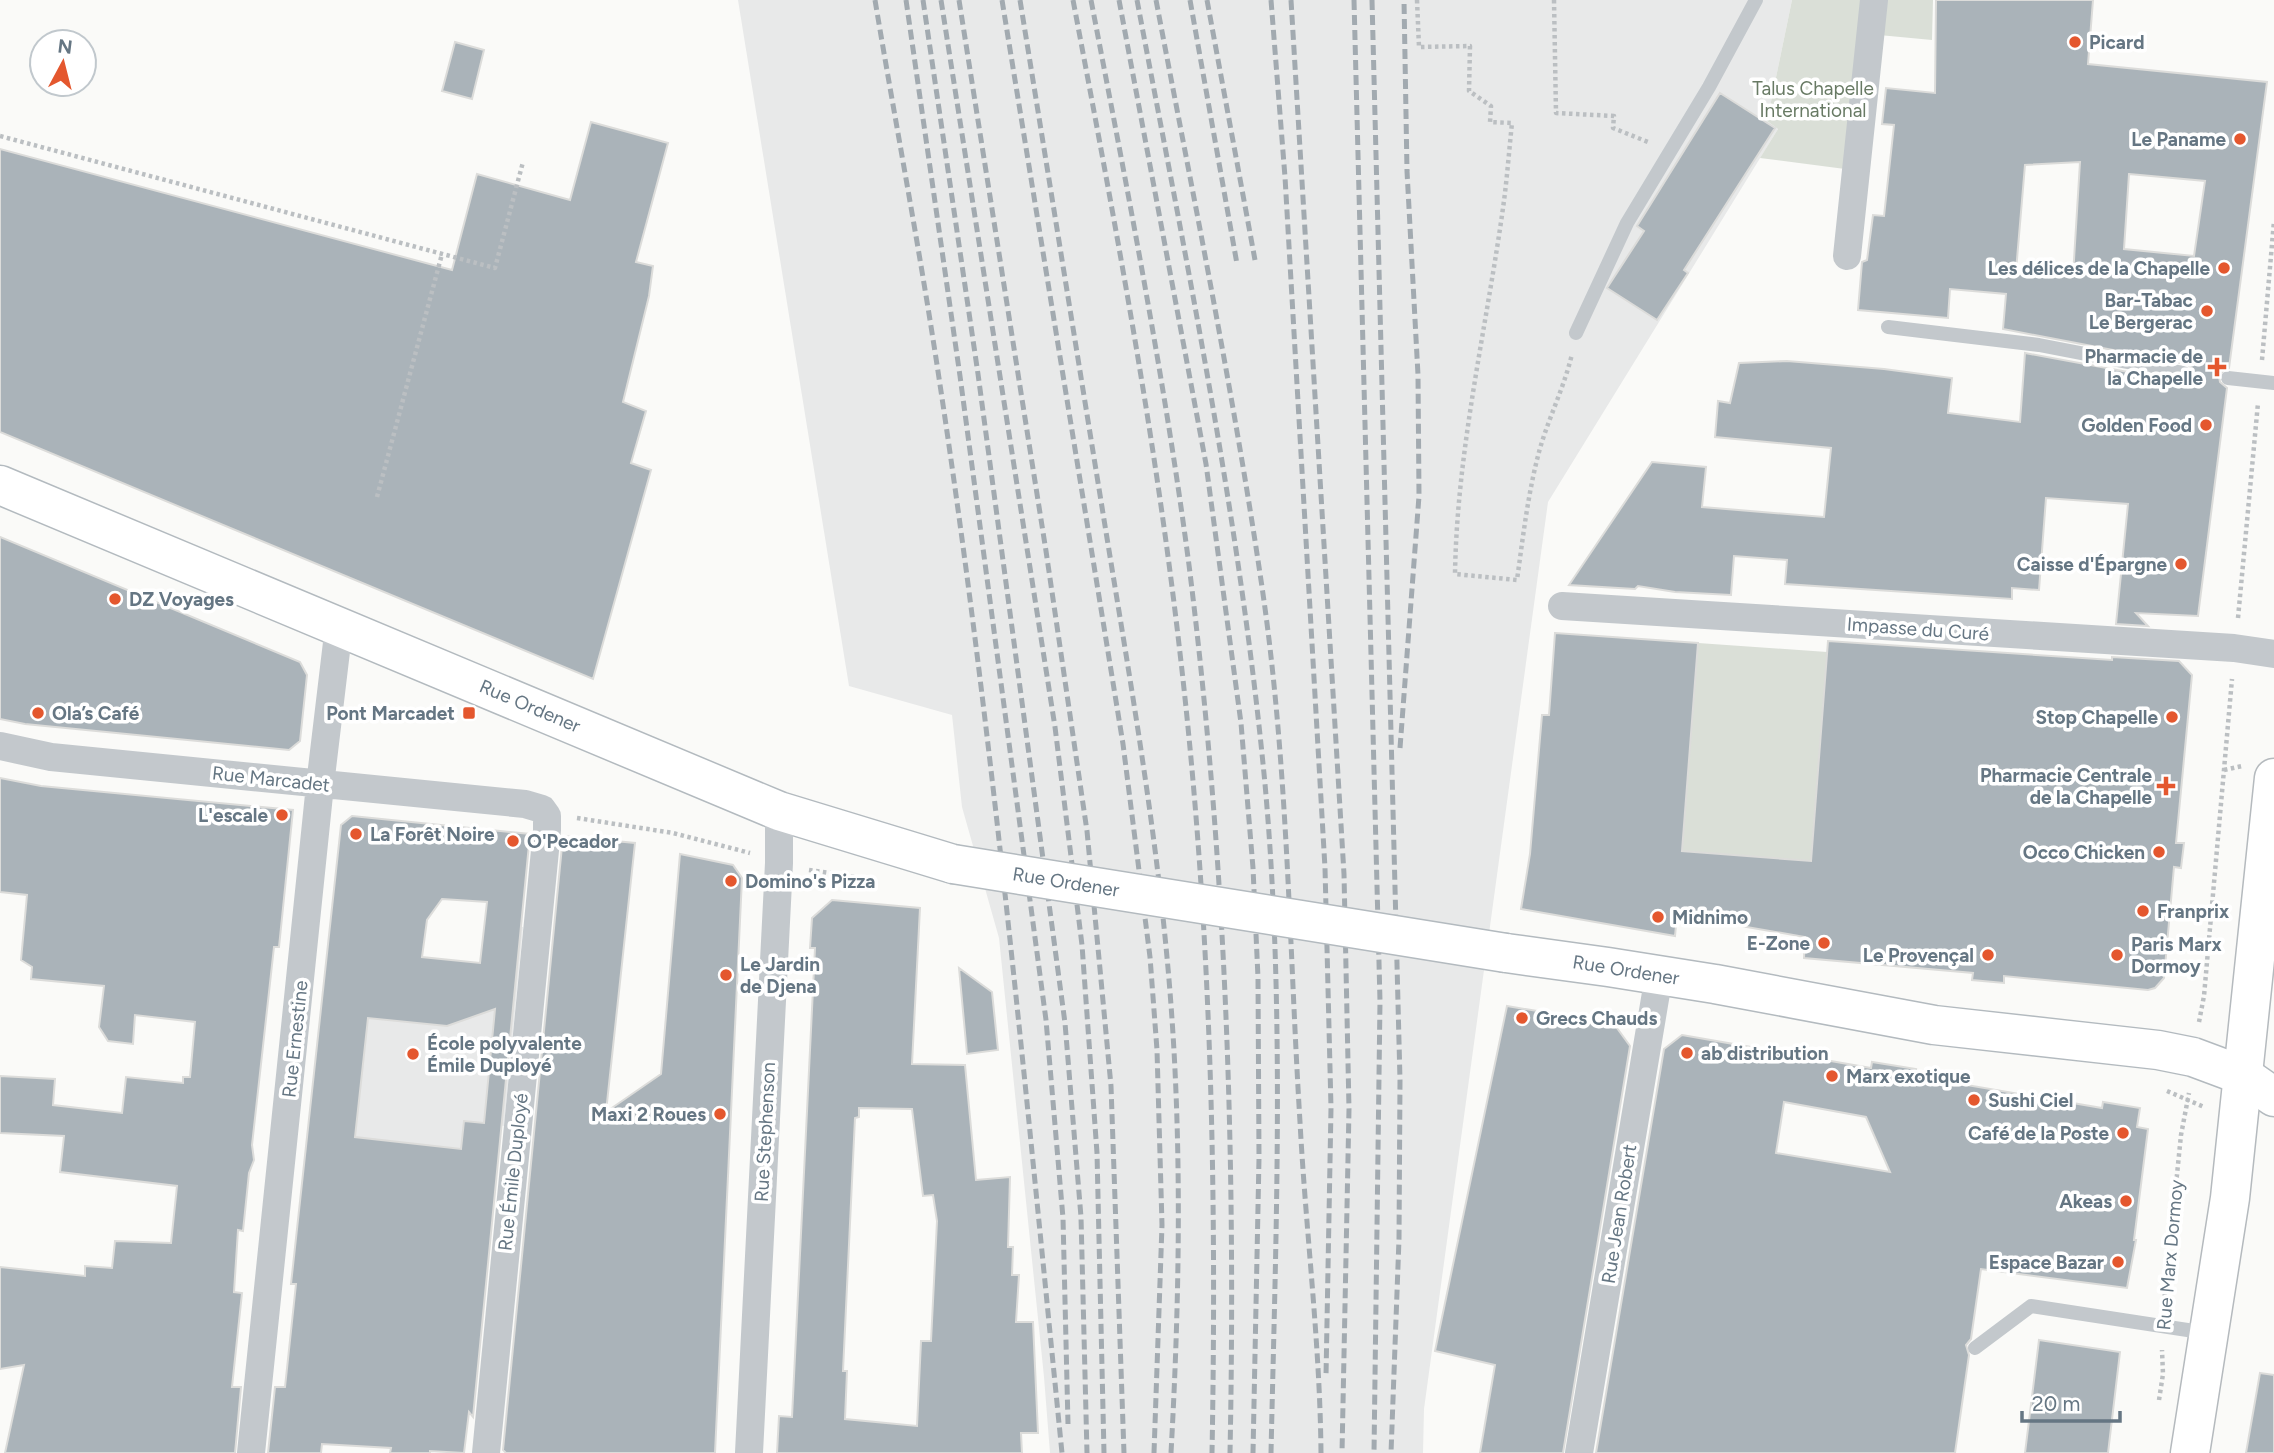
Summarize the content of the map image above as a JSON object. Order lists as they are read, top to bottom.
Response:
{
  "streets": {
    "main road": ["Rue Ordener"],
    "street": [
      "Impasse du Curé",
      "Rue Marcadet",
      "Rue Ernestine",
      "Rue Stephenson",
      "Rue Émile Duployé",
      "Rue Jean Robert"
    ],
    "path": ["Rue Marx Dormoy"]
  },
  "crossings": [
    ["Rue Ordener", "Rue Ernestine"],
    ["Rue Ordener", "Rue Stephenson"],
    ["Rue Ordener", "Rue Jean Robert"],
    ["Rue Ordener", "Rue Marx Dormoy"],
    ["Rue Marcadet", "Rue Ernestine"],
    ["Rue Marcadet", "Rue Émile Duployé"]
  ],
  "parks": ["Talus Chapelle International"],
  "places": {
    "other": [
      "Picard",
      "Le Paname",
      "Les délices de la Chapelle",
      "Bar-Tabac Le Bergerac",
      "Golden Food",
      "Caisse d'Épargne",
      "DZ Voyages",
      "Ola’s Café",
      "Stop Chapelle",
      "L'escale",
      "La Forêt Noire",
      "O'Pecador",
      "Occo Chicken",
      "Domino's Pizza",
      "Franprix",
      "Midnimo",
      "E-Zone",
      "Le Provençal",
      "Paris Marx Dormoy",
      "Le Jardin de Djena",
      "Grecs Chauds",
      "ab distribution",
      "École polyvalente Émile Duployé",
      "Marx exotique",
      "Sushi Ciel",
      "Maxi 2 Roues",
      "Café de la Poste",
      "Akeas",
      "Espace Bazar"
    ],
    "health": ["Pharmacie de la Chapelle", "Pharmacie Centrale de la Chapelle"],
    "transit": ["Pont Marcadet"]
  },
  "scale_bar": "20 m",
  "north": "top"
}
